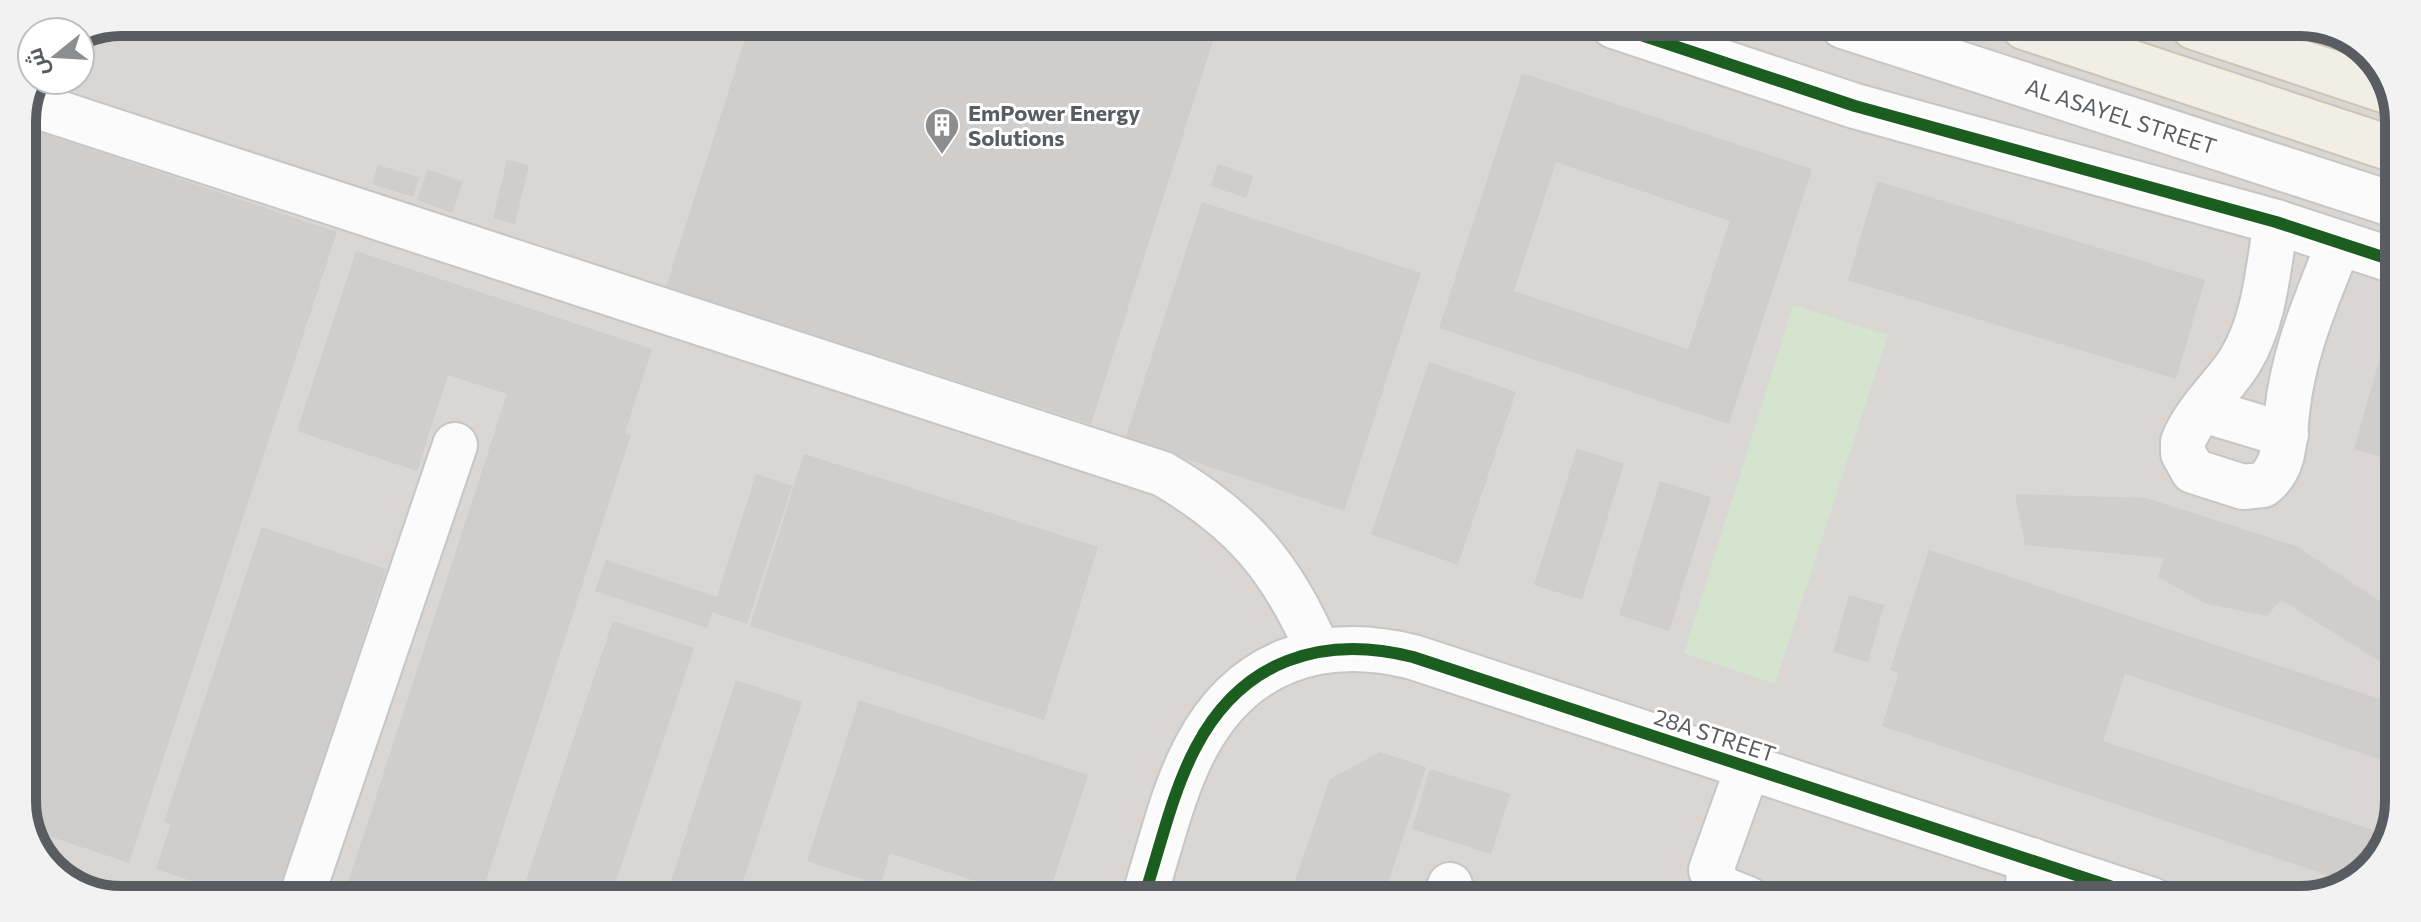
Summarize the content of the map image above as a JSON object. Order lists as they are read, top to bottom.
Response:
{
  "streets": {
    "street": ["AL ASAYEL STREET", "28A STREET"]
  },
  "places": {
    "building": ["EmPower Energy Solutions"]
  },
  "north": "left"
}
